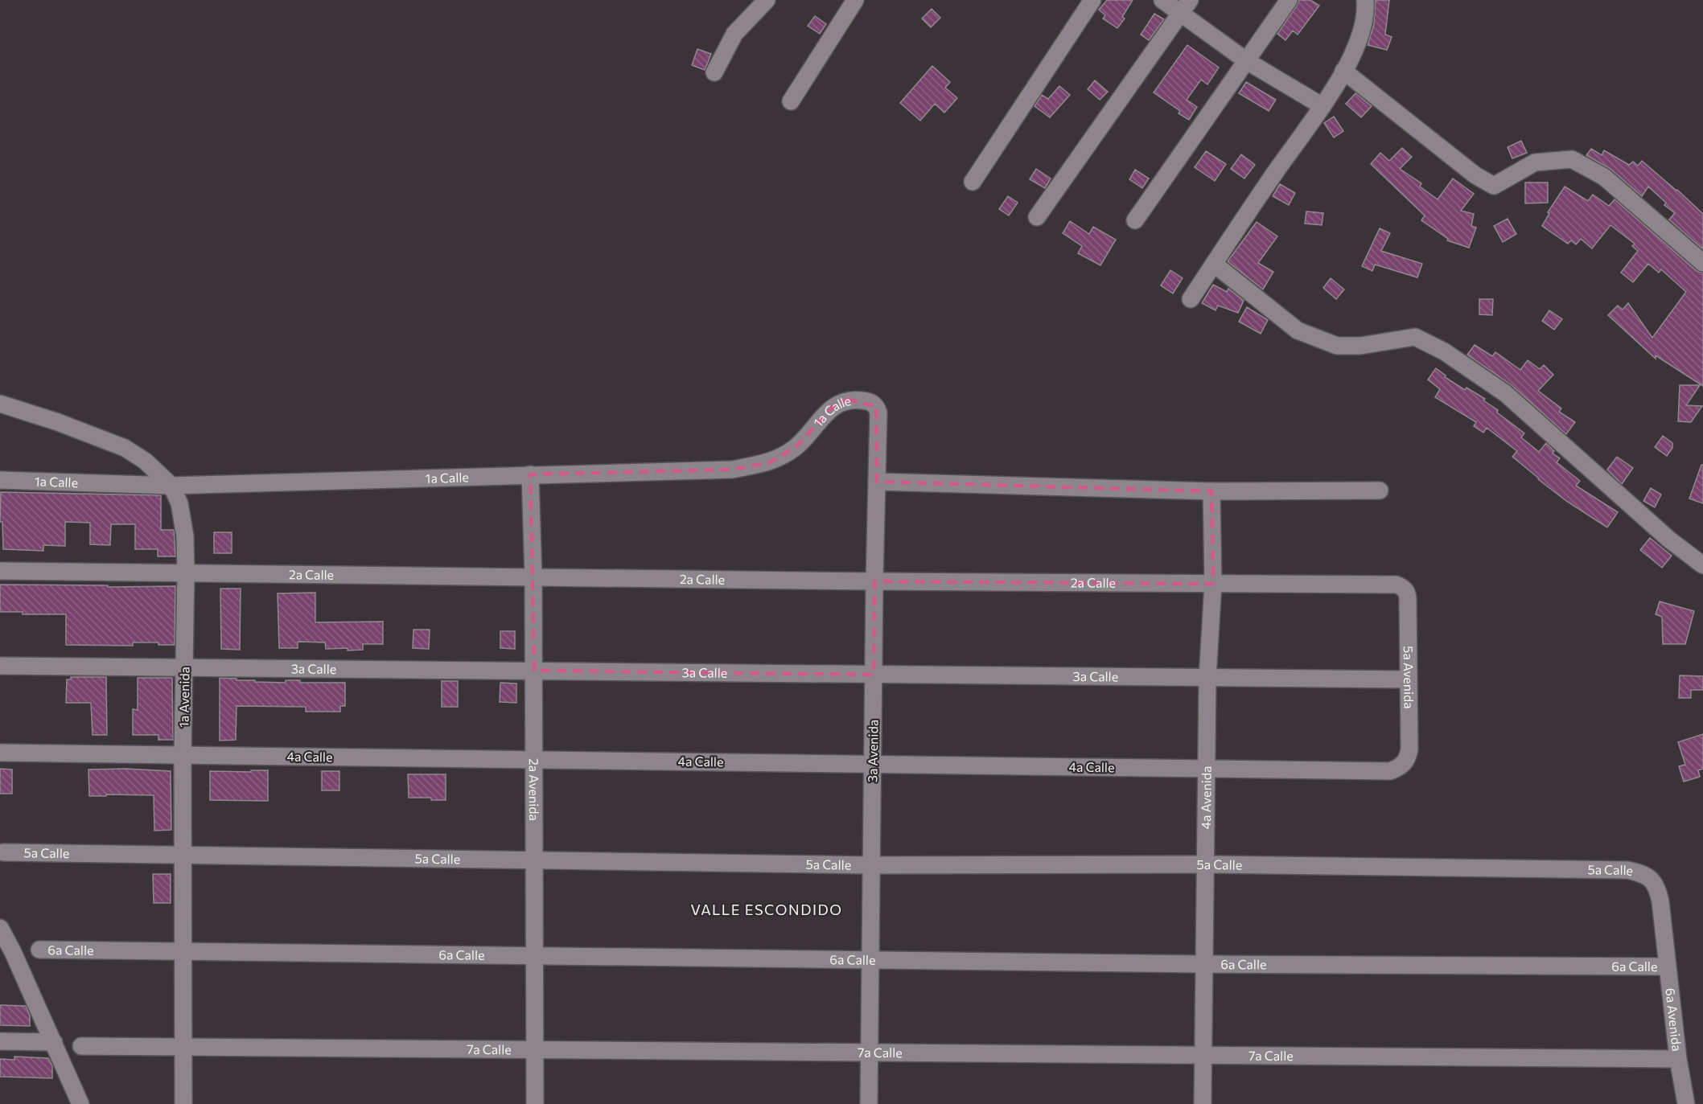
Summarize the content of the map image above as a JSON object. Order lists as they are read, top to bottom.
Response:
{
  "streets": {
    "street": [
      "1a Calle",
      "2a Calle",
      "3a Calle",
      "5a Avenida",
      "1a Avenida",
      "3a Avenida",
      "4a Calle",
      "2a Avenida",
      "4a Avenida",
      "5a Calle",
      "6a Calle",
      "6a Avenida",
      "7a Calle"
    ]
  },
  "crossings": [
    ["1a Calle", "1a Avenida"],
    ["1a Calle", "3a Avenida"],
    ["1a Calle", "2a Avenida"],
    ["2a Calle", "5a Avenida"],
    ["2a Calle", "1a Avenida"],
    ["2a Calle", "3a Avenida"],
    ["2a Calle", "2a Avenida"],
    ["2a Calle", "4a Avenida"],
    ["3a Calle", "5a Avenida"],
    ["3a Calle", "1a Avenida"],
    ["3a Calle", "3a Avenida"],
    ["3a Calle", "2a Avenida"],
    ["3a Calle", "4a Avenida"],
    ["5a Avenida", "4a Calle"],
    ["1a Avenida", "4a Calle"],
    ["1a Avenida", "5a Calle"],
    ["1a Avenida", "6a Calle"],
    ["1a Avenida", "7a Calle"],
    ["3a Avenida", "4a Calle"],
    ["3a Avenida", "5a Calle"],
    ["3a Avenida", "6a Calle"],
    ["3a Avenida", "7a Calle"],
    ["4a Calle", "2a Avenida"],
    ["4a Calle", "4a Avenida"],
    ["2a Avenida", "5a Calle"],
    ["2a Avenida", "6a Calle"],
    ["2a Avenida", "7a Calle"],
    ["4a Avenida", "5a Calle"],
    ["4a Avenida", "6a Calle"],
    ["4a Avenida", "7a Calle"],
    ["5a Calle", "6a Avenida"],
    ["6a Calle", "6a Avenida"],
    ["6a Avenida", "7a Calle"]
  ],
  "districts": ["VALLE ESCONDIDO"]
}
